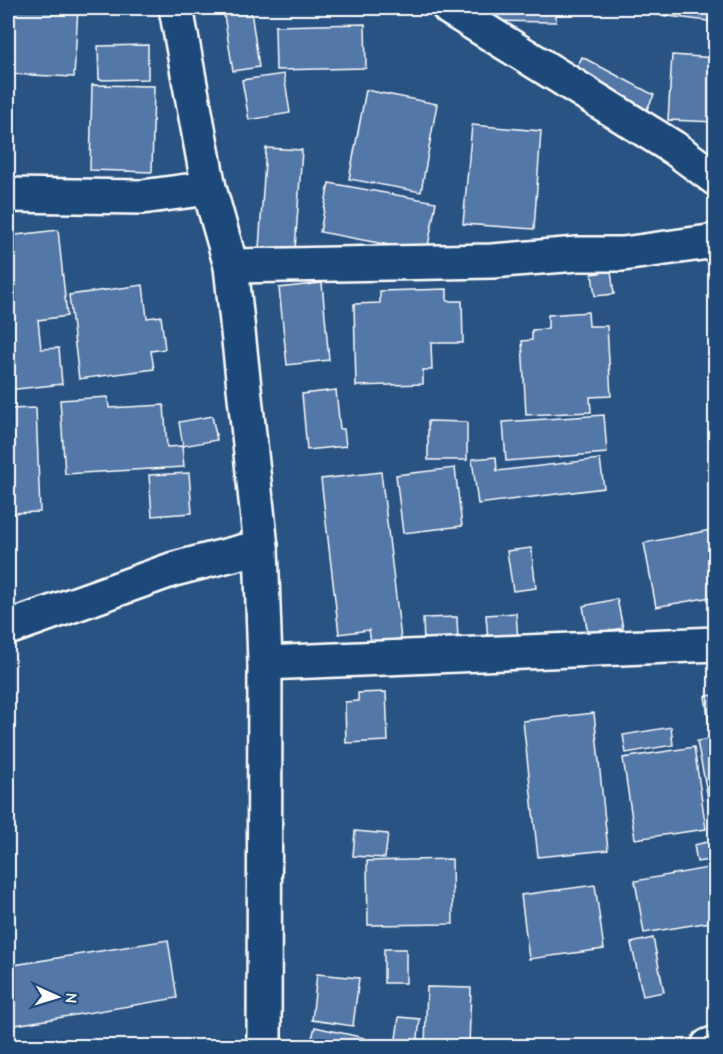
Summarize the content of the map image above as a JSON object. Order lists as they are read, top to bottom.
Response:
{
  "north": "right"
}
